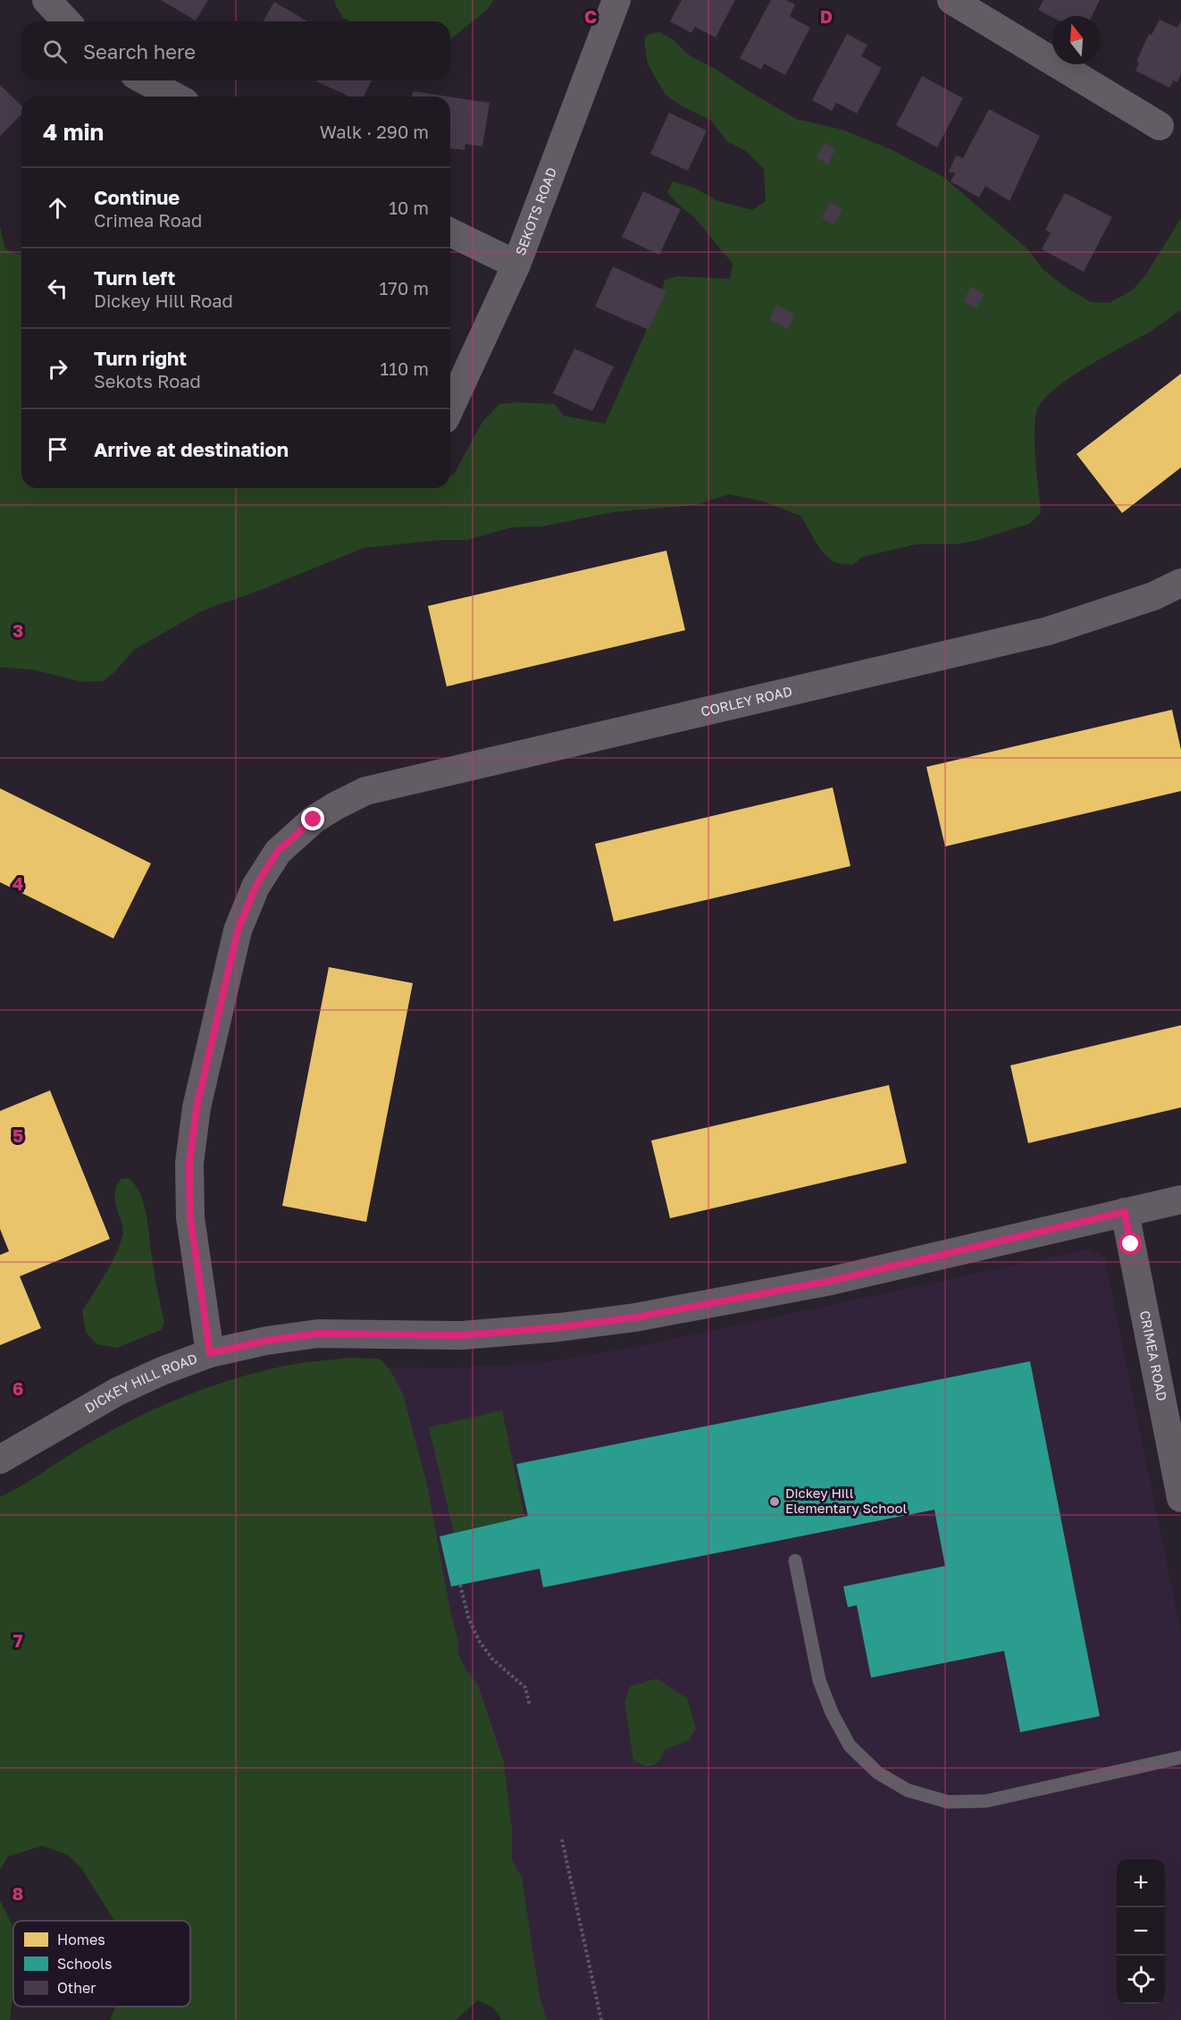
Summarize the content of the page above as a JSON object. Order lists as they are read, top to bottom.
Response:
{
  "streets": {
    "street": [
      "SEKOTS ROAD",
      "CORLEY ROAD",
      "CRIMEA ROAD",
      "DICKEY HILL ROAD"
    ]
  },
  "crossings": [
    ["CORLEY ROAD", "DICKEY HILL ROAD"],
    ["CRIMEA ROAD", "DICKEY HILL ROAD"]
  ],
  "places": ["Dickey Hill Elementary School"],
  "legend": ["Homes", "Schools", "Other"],
  "north": "top",
  "page": {
    "search": "Search here",
    "heading": ["4 min", "Walk · 290 m"],
    "list": [
      ["Continue", "Crimea Road", "10 m"],
      ["Turn left", "Dickey Hill Road", "170 m"],
      ["Turn right", "Sekots Road", "110 m"],
      "Arrive at destination"
    ],
    "map_buttons": ["+", "−"]
  },
  "grid": {
    "columns": ["C", "D"],
    "rows": [
      "3",
      "4",
      "5",
      "6",
      "7",
      "8"
    ]
  }
}
